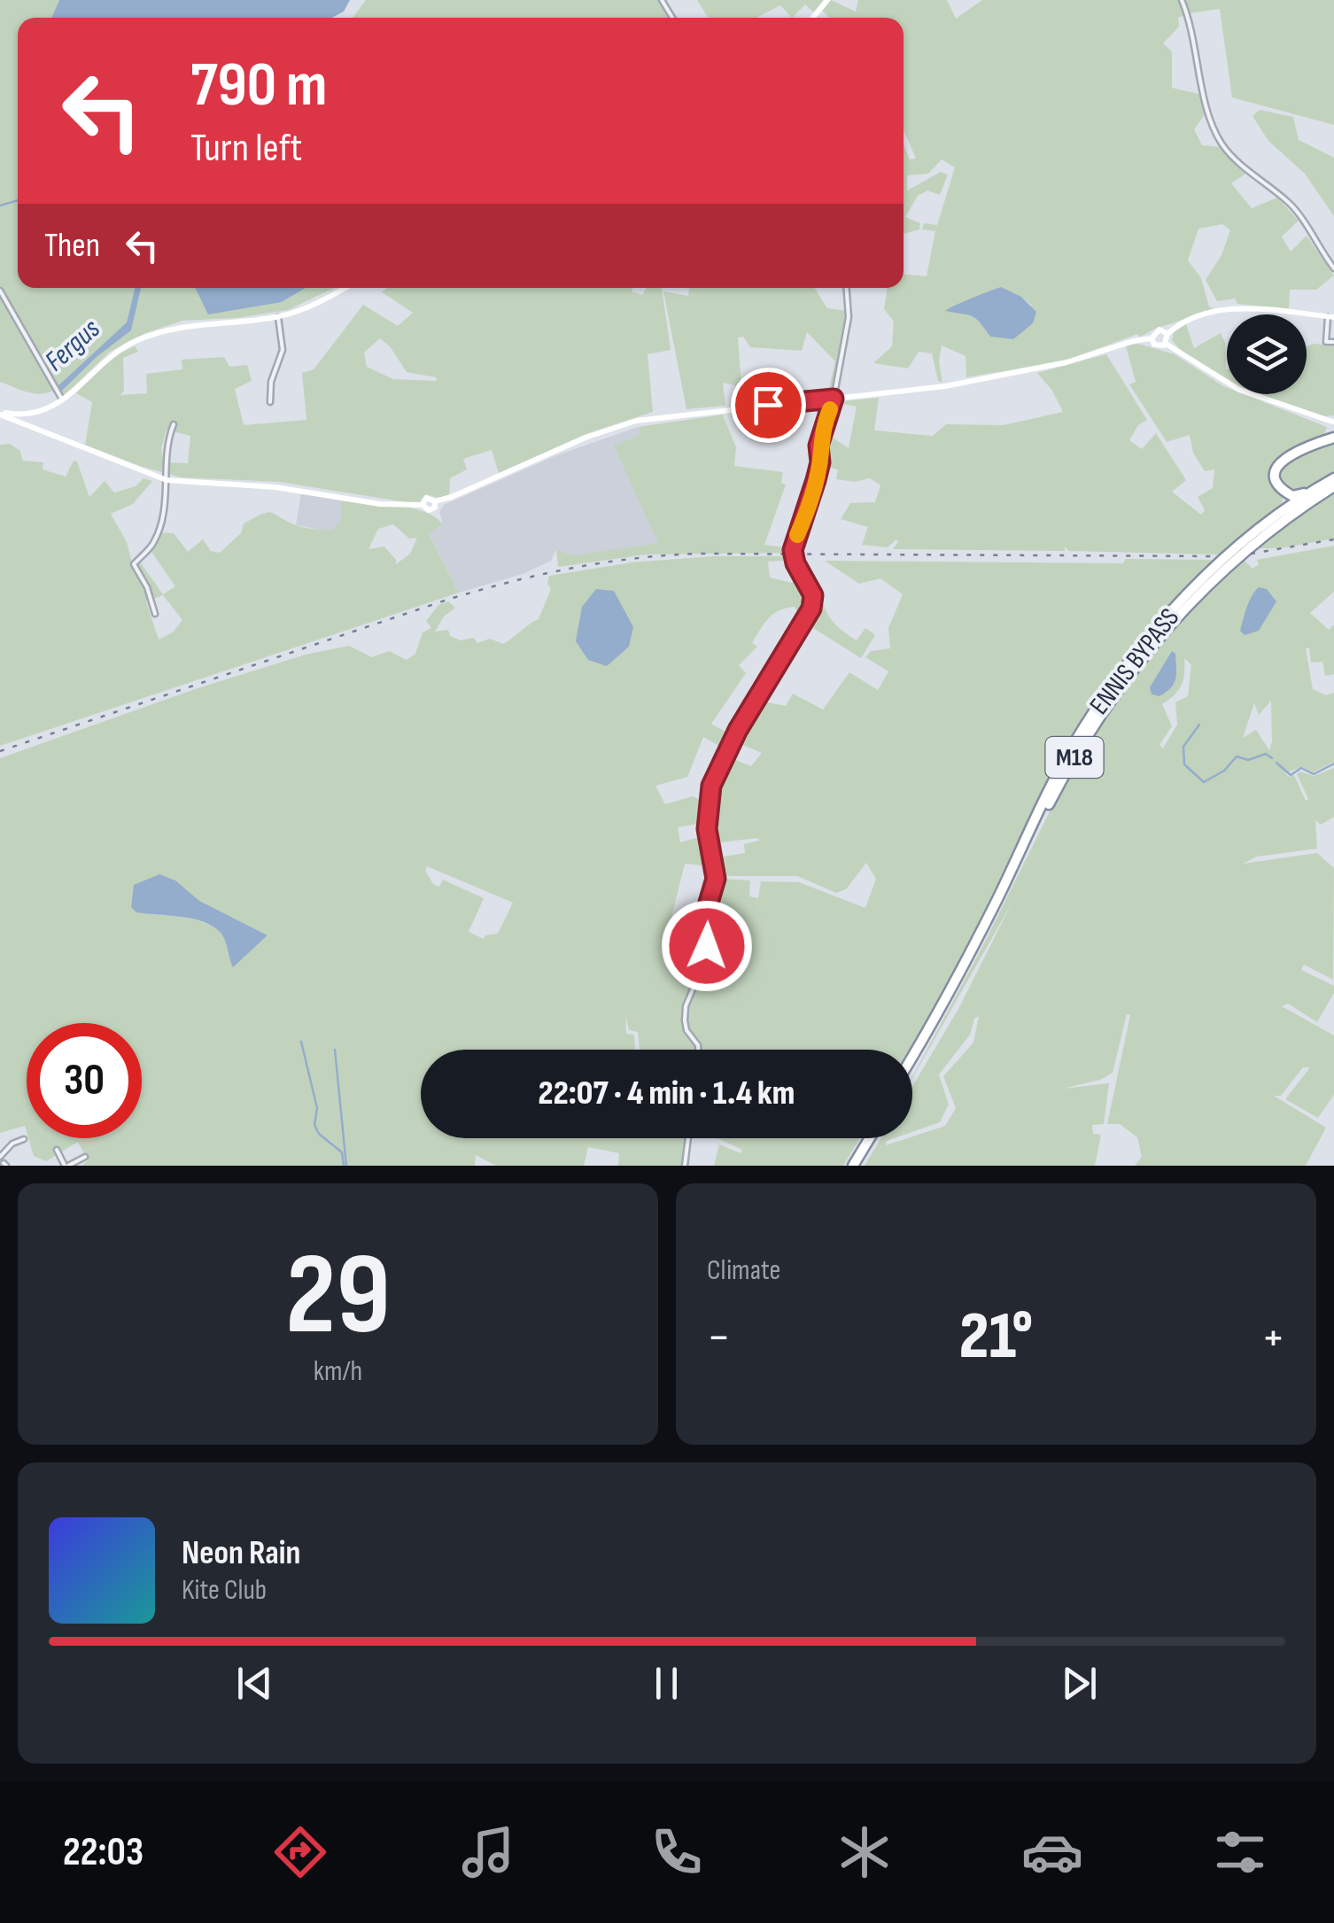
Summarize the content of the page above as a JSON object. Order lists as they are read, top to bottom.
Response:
{
  "streets": {
    "highway": ["ENNIS BYPASS", "M18"]
  },
  "water": ["Fergus"],
  "page": {
    "turn": ["790 m", "Turn left"],
    "then": "Then",
    "limit": "30",
    "trip": "22:07 · 4 min · 1.4 km",
    "tile": [
      ["29", "km/h"],
      "Climate"
    ],
    "heat": ["−", "21°", "+"],
    "song": ["Neon Rain", "Kite Club"],
    "tabs": "22:03"
  }
}
